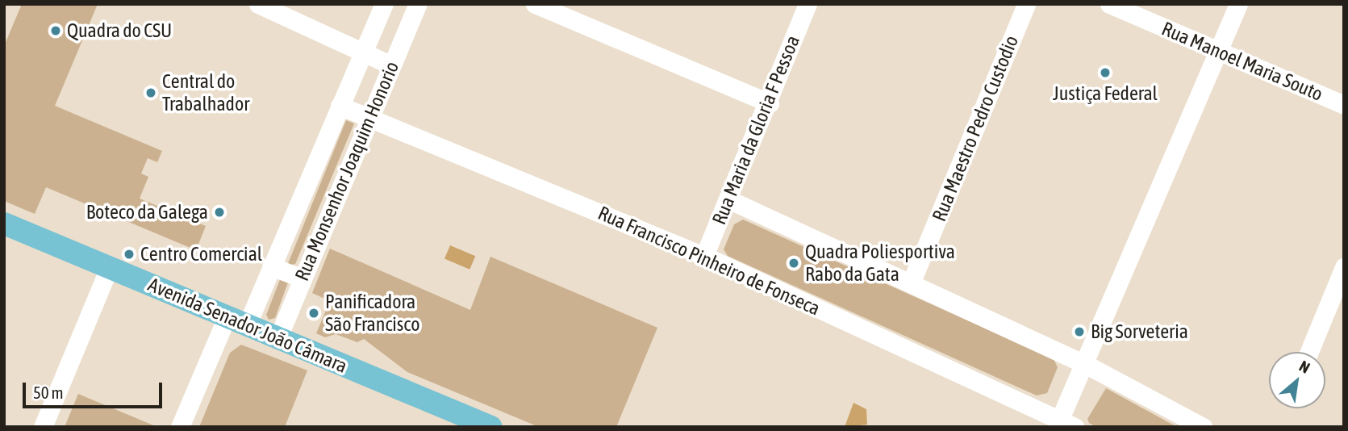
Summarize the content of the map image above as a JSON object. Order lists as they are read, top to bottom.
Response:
{
  "streets": {
    "main road": ["Avenida Senador João Câmara"],
    "street": [
      "Rua Manoel Maria Souto",
      "Rua Maestro Pedro Custodio",
      "Rua Maria da Gloria F Pessoa",
      "Rua Monsenhor Joaquim Honorio",
      "Rua Francisco Pinheiro de Fonseca"
    ]
  },
  "crossings": [
    ["Rua Maria da Gloria F Pessoa", "Rua Francisco Pinheiro de Fonseca"],
    ["Rua Monsenhor Joaquim Honorio", "Rua Francisco Pinheiro de Fonseca"],
    ["Rua Monsenhor Joaquim Honorio", "Avenida Senador João Câmara"]
  ],
  "places": [
    "Quadra do CSU",
    "Justiça Federal",
    "Central do Trabalhador",
    "Boteco da Galega",
    "Centro Comercial",
    "Quadra Poliesportiva Rabo da Gata",
    "Panificadora São Francisco",
    "Big Sorveteria"
  ],
  "scale_bar": "50 m",
  "north": "top right"
}
